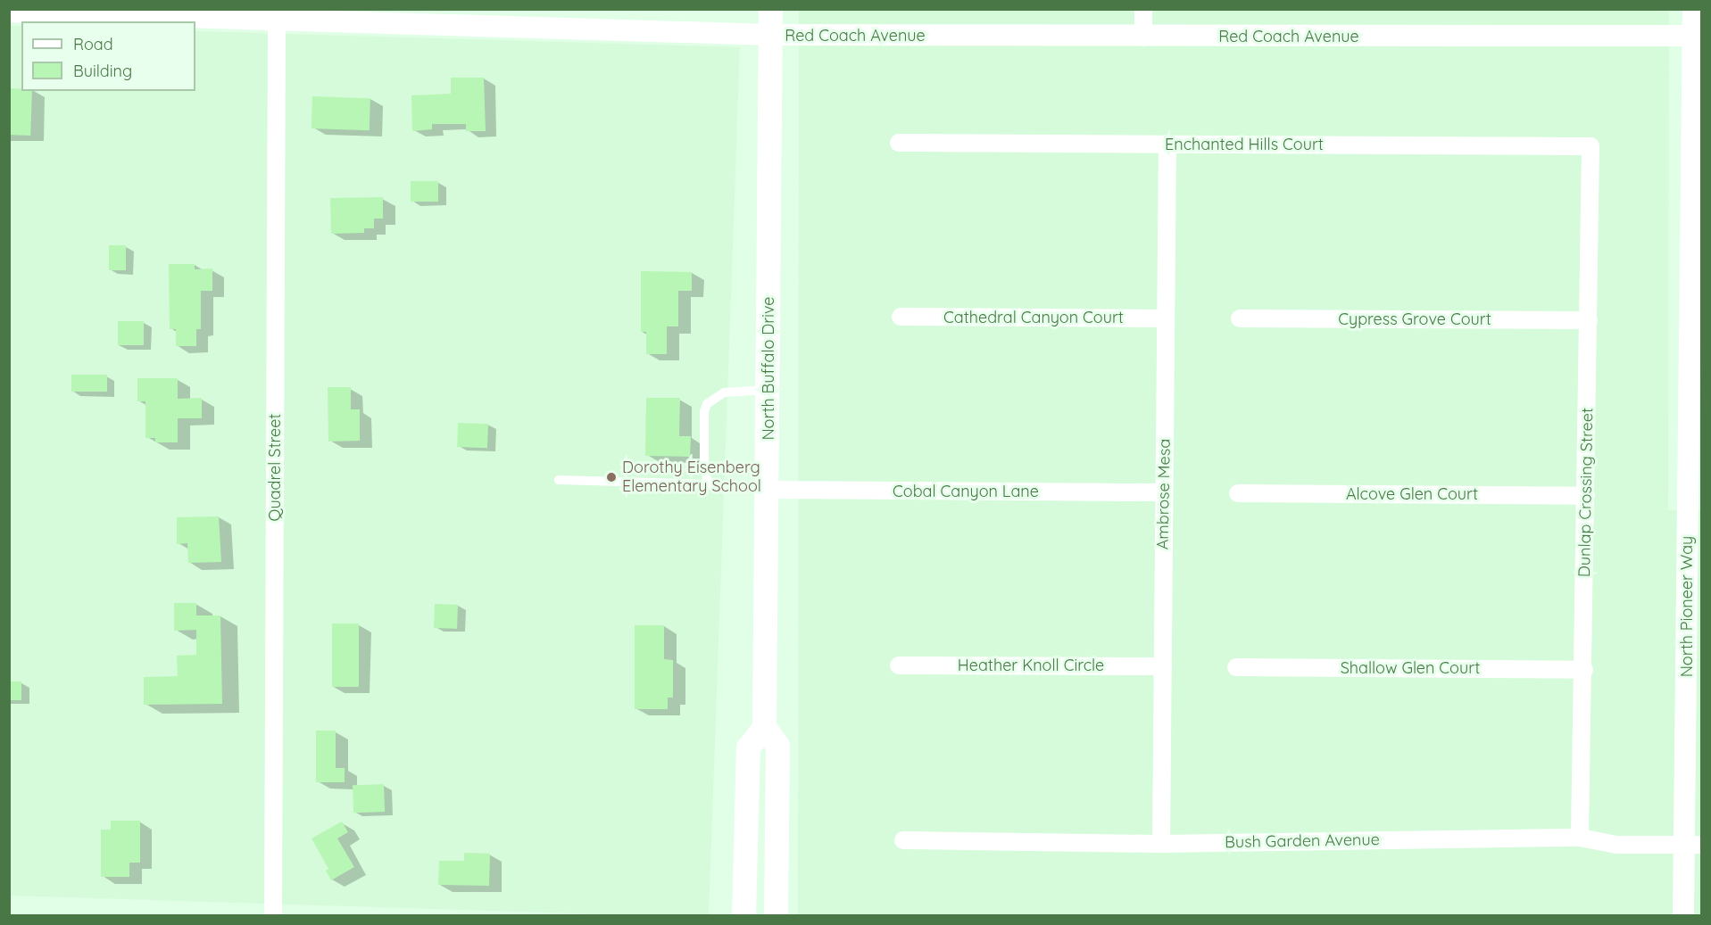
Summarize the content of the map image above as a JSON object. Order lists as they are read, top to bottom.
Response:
{
  "streets": {
    "main road": ["North Buffalo Drive"],
    "street": [
      "Red Coach Avenue",
      "Enchanted Hills Court",
      "Cathedral Canyon Court",
      "Cypress Grove Court",
      "Quadrel Street",
      "Cobal Canyon Lane",
      "Dunlap Crossing Street",
      "Ambrose Mesa",
      "Alcove Glen Court",
      "North Pioneer Way",
      "Heather Knoll Circle",
      "Shallow Glen Court",
      "Bush Garden Avenue"
    ]
  },
  "crossings": [
    ["Red Coach Avenue", "North Buffalo Drive"],
    ["Red Coach Avenue", "Quadrel Street"],
    ["Red Coach Avenue", "North Pioneer Way"],
    ["Enchanted Hills Court", "Dunlap Crossing Street"],
    ["Enchanted Hills Court", "Ambrose Mesa"],
    ["Cathedral Canyon Court", "Ambrose Mesa"],
    ["Cypress Grove Court", "Dunlap Crossing Street"],
    ["North Buffalo Drive", "Cobal Canyon Lane"],
    ["Cobal Canyon Lane", "Ambrose Mesa"],
    ["Dunlap Crossing Street", "Alcove Glen Court"],
    ["Dunlap Crossing Street", "Shallow Glen Court"],
    ["Dunlap Crossing Street", "Bush Garden Avenue"],
    ["Ambrose Mesa", "Heather Knoll Circle"],
    ["Ambrose Mesa", "Bush Garden Avenue"],
    ["North Pioneer Way", "Bush Garden Avenue"]
  ],
  "places": ["Dorothy Eisenberg Elementary School"],
  "legend": ["Road", "Building"]
}
